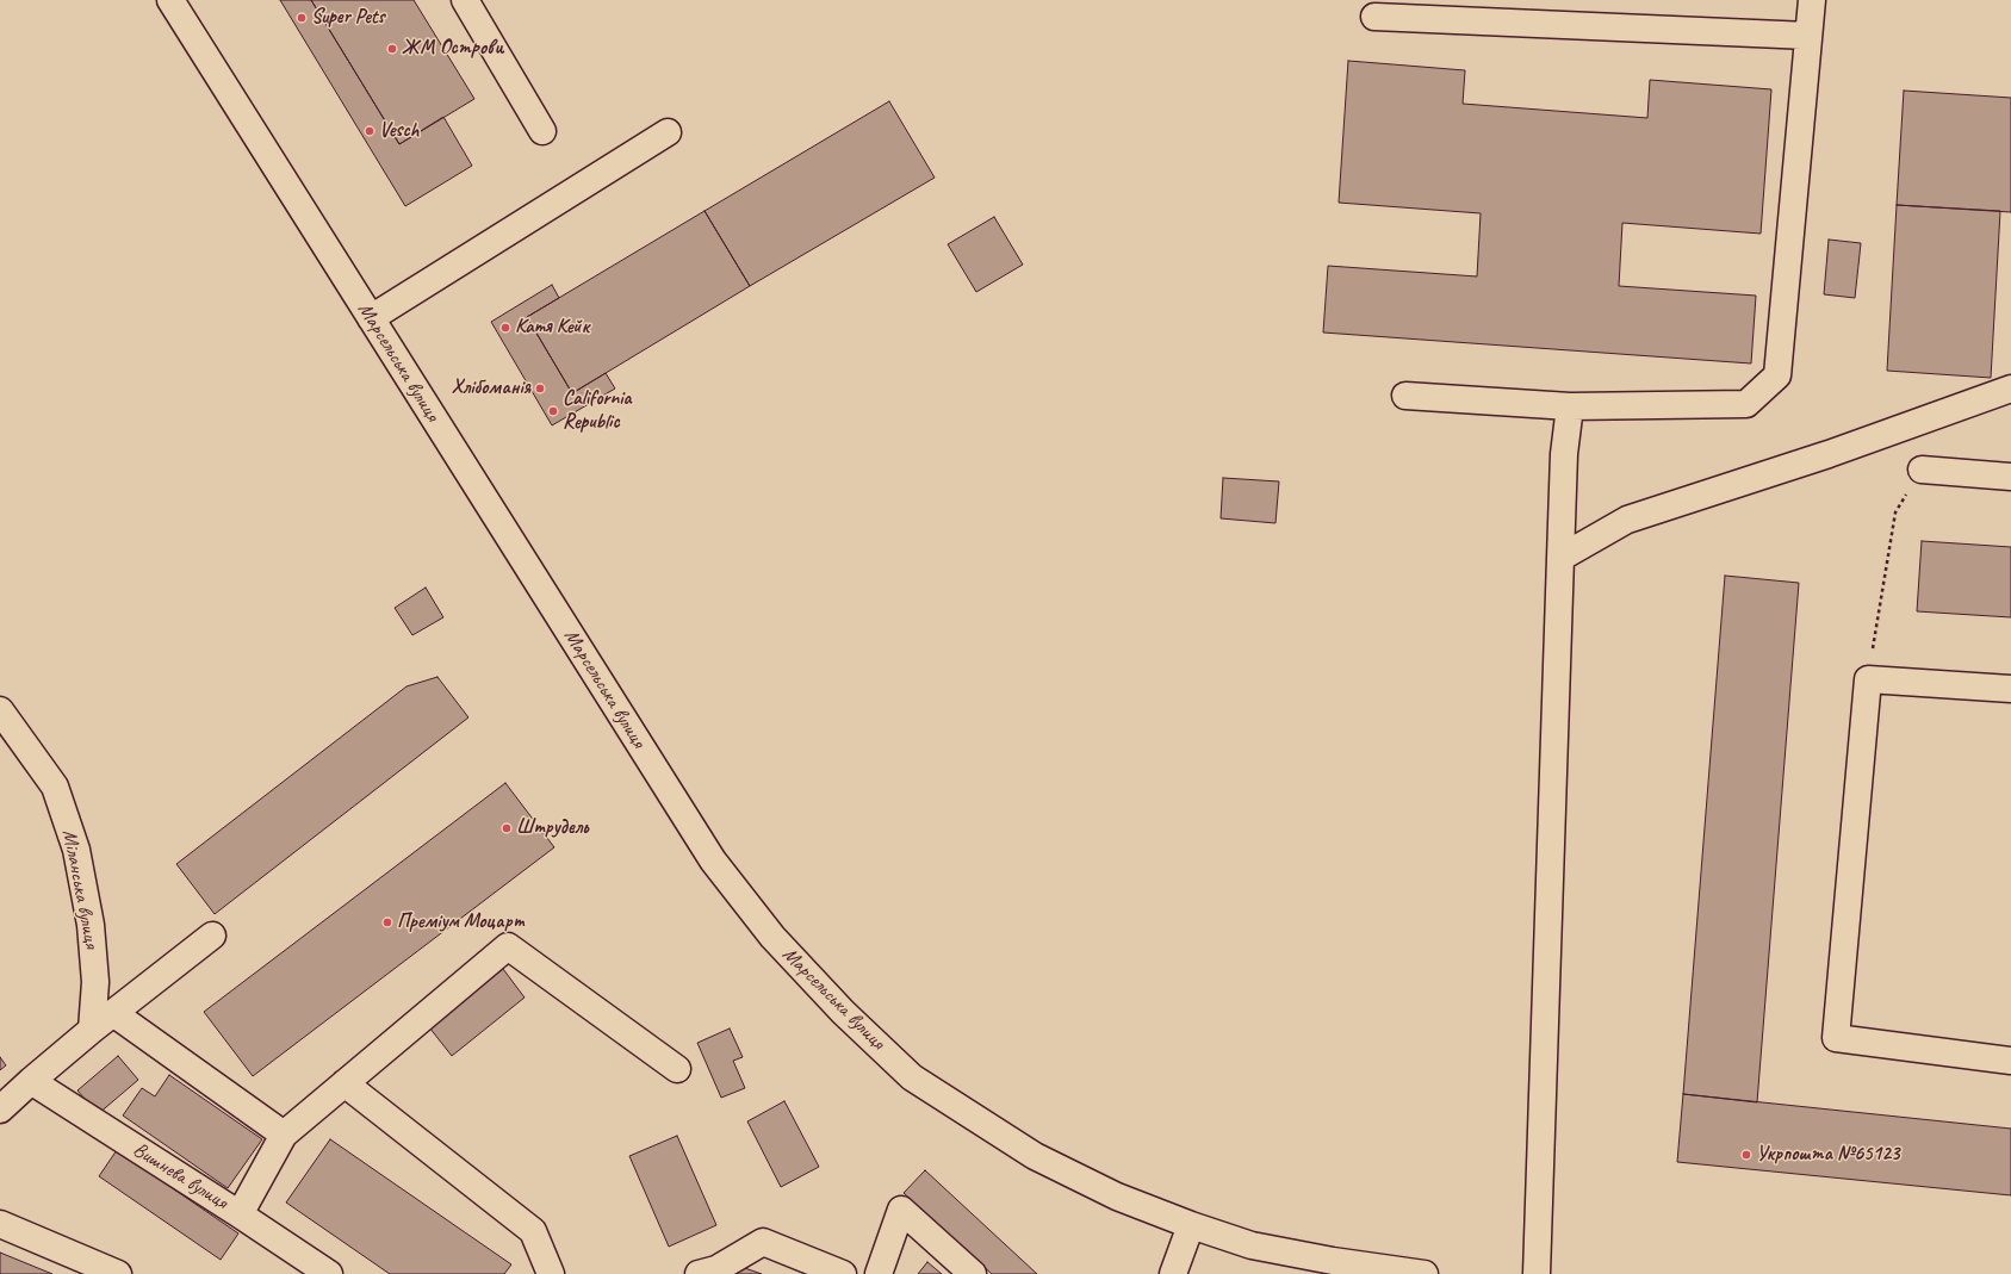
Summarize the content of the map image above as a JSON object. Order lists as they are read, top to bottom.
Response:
{
  "streets": {
    "street": ["Марсельська вулиця", "Міланська вулиця", "Вишнева вулиця"]
  },
  "places": [
    "Super Pets",
    "ЖМ Острови",
    "Vesch",
    "Катя Кейк",
    "Хлібоманія",
    "California Republic",
    "Штрудель",
    "Преміум Моцарт",
    "Укрпошта №65123"
  ]
}
